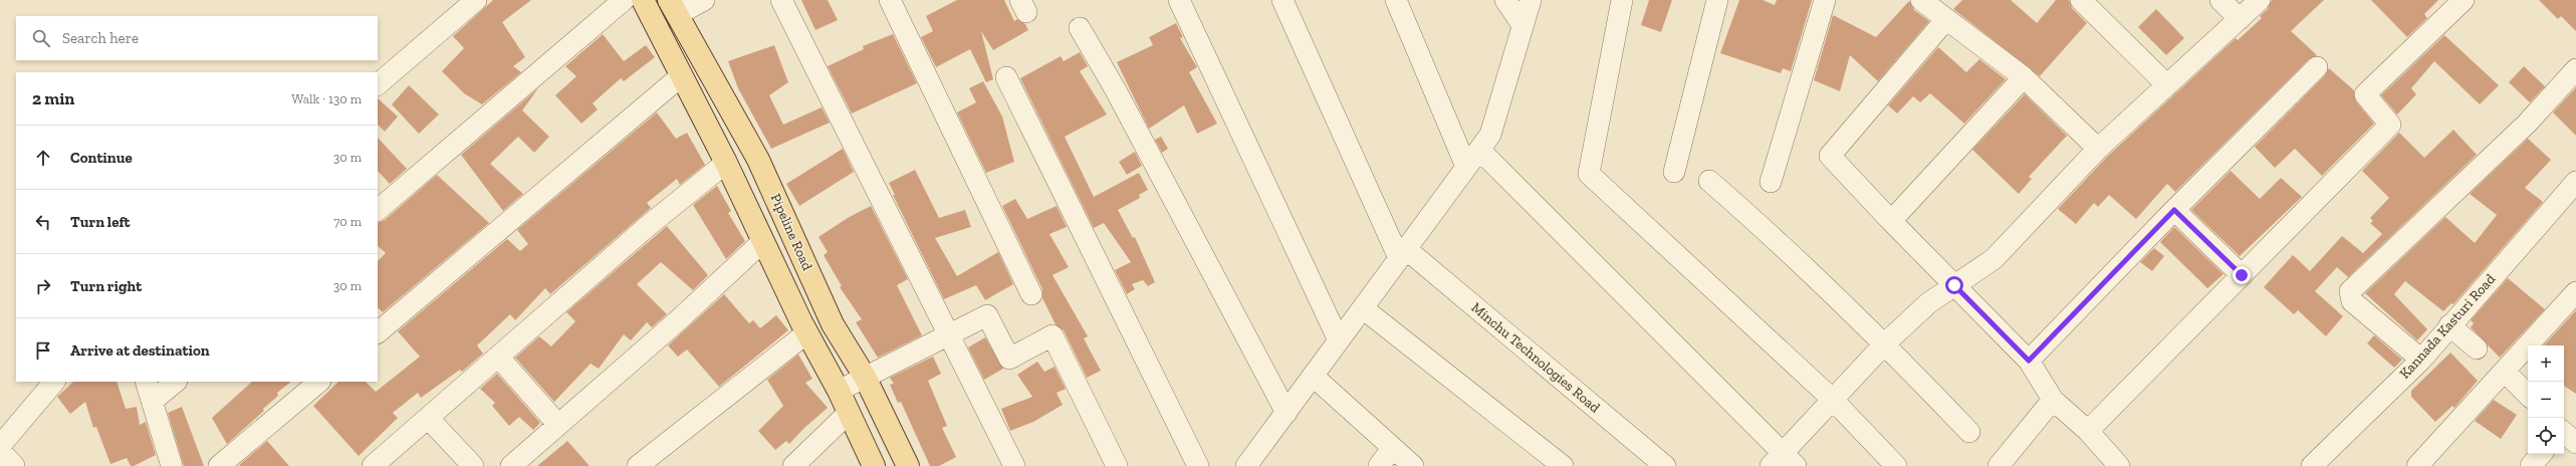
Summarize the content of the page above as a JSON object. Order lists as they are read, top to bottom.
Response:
{
  "streets": {
    "main road": ["Pipeline Road"],
    "street": ["Kannada Kasturi Road", "Minchu Technologies Road"]
  },
  "page": {
    "search": "Search here",
    "heading": ["2 min", "Walk · 130 m"],
    "list": [
      ["Continue", "30 m"],
      ["Turn left", "70 m"],
      ["Turn right", "30 m"],
      "Arrive at destination"
    ],
    "map_buttons": ["+", "−"]
  }
}
